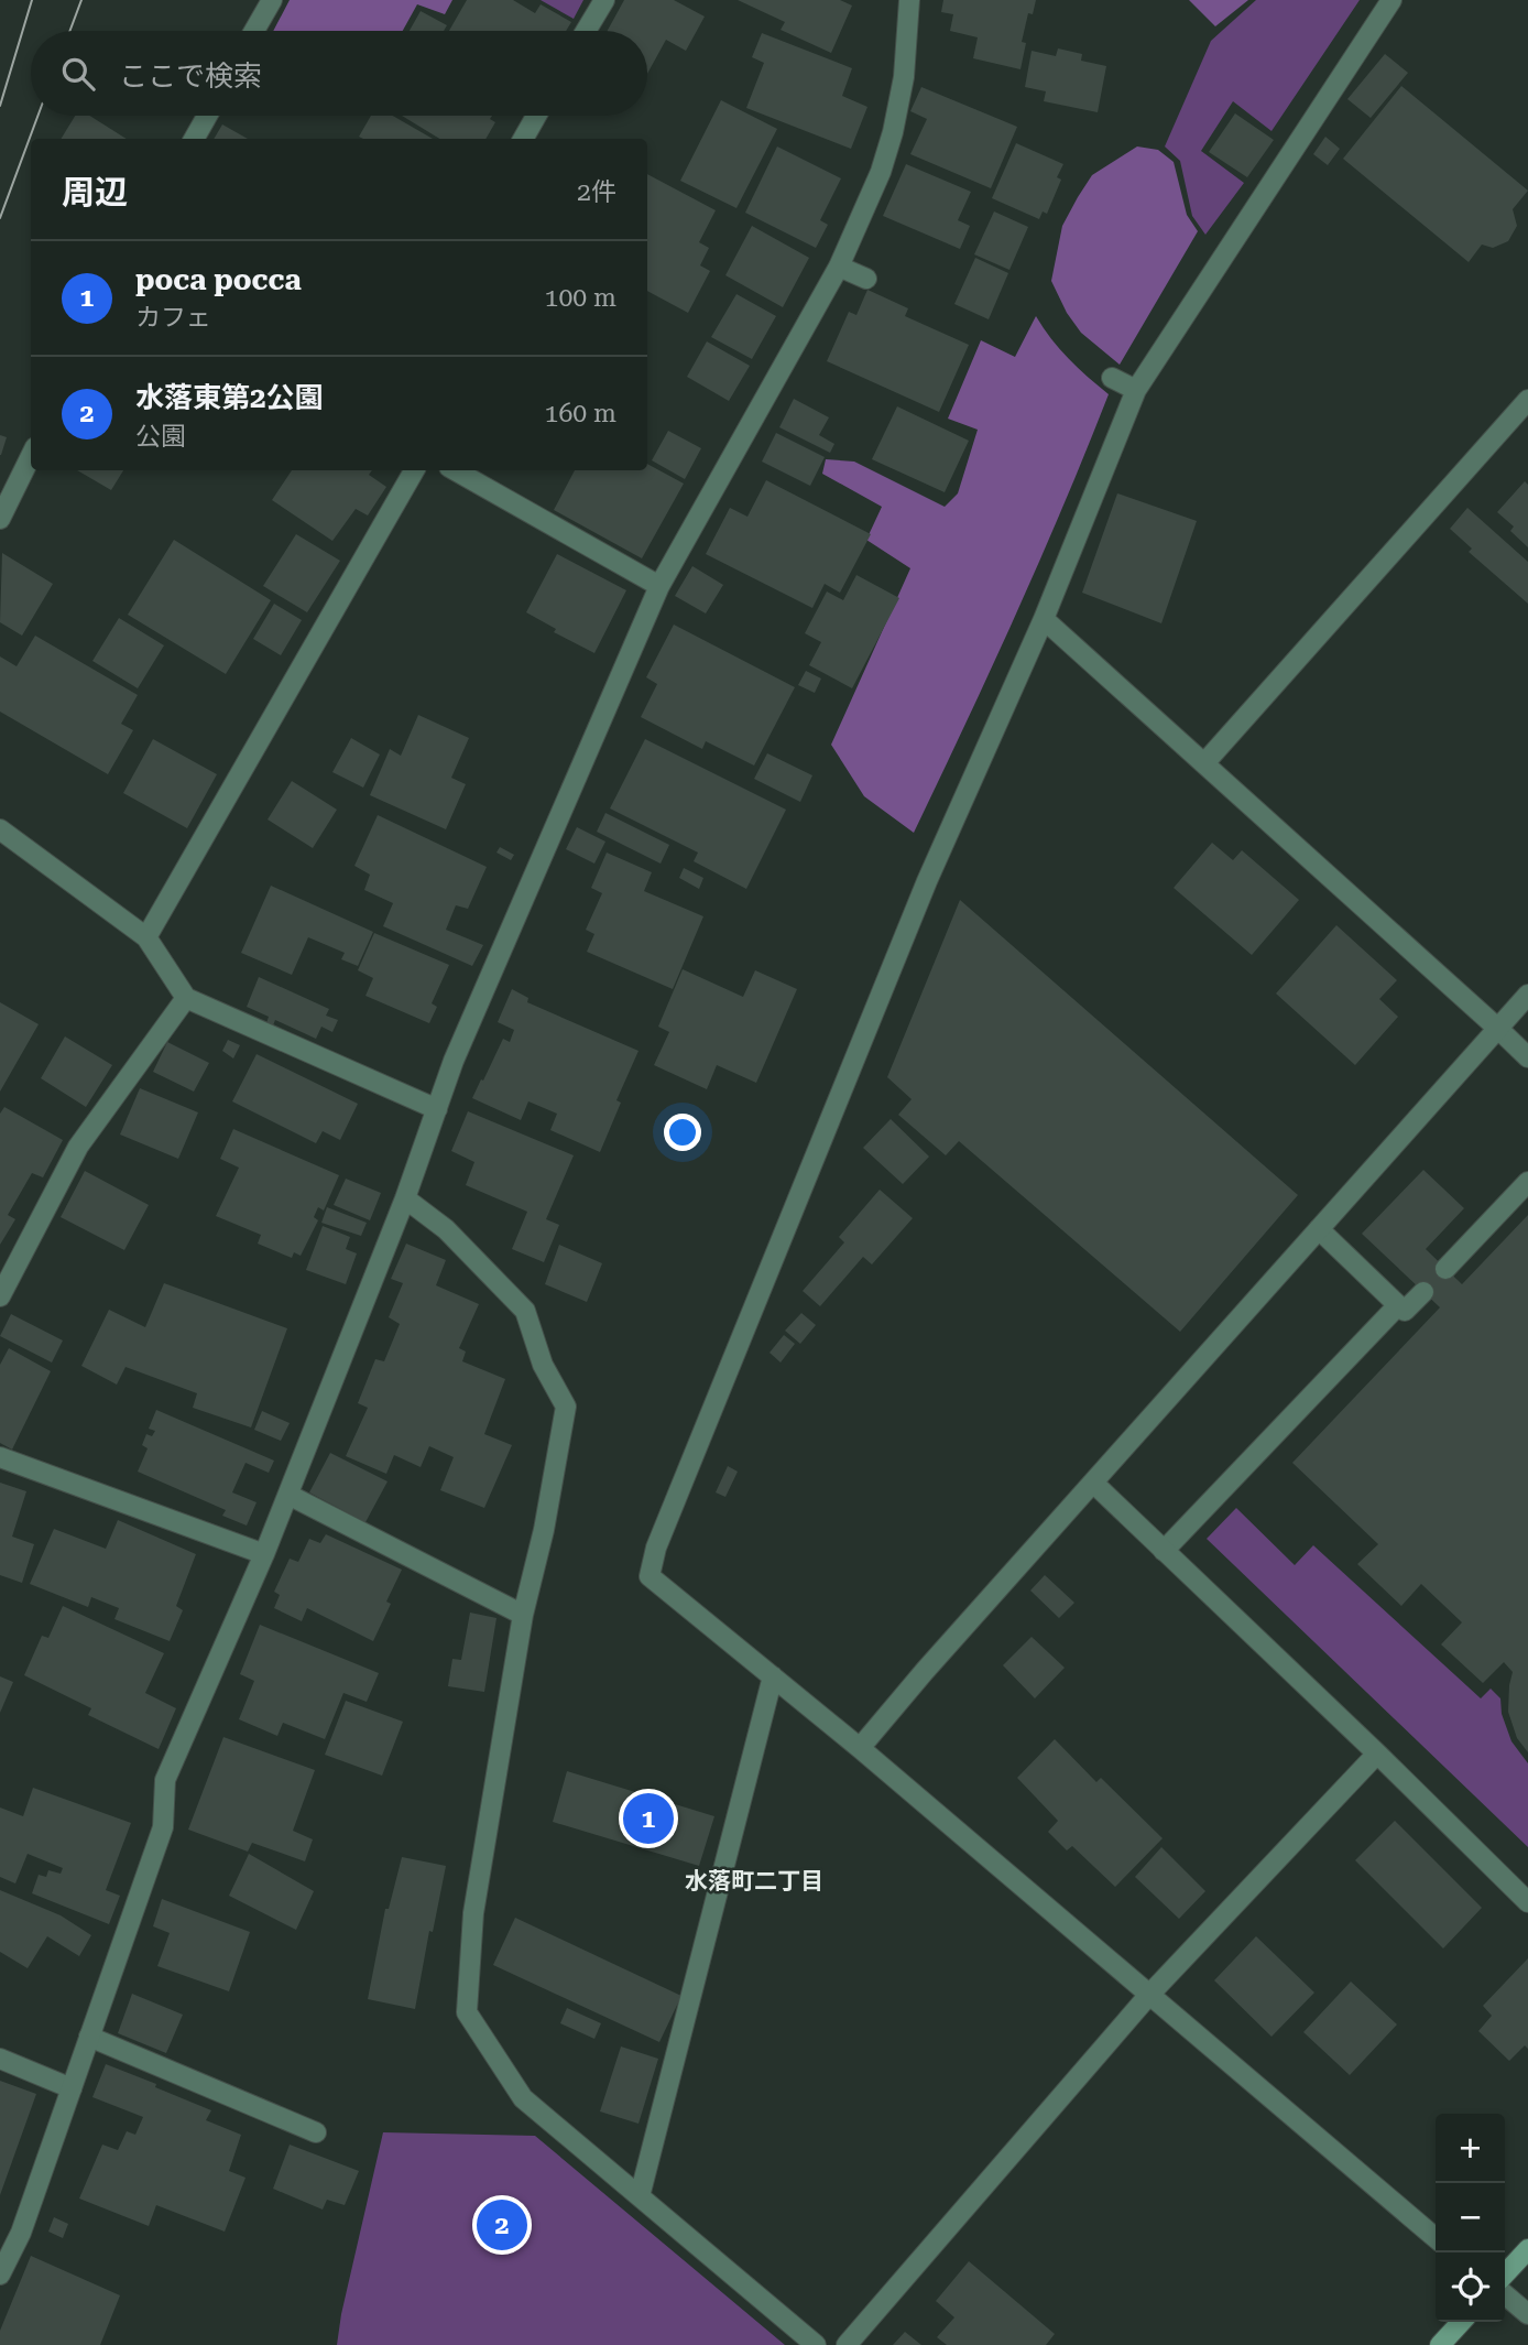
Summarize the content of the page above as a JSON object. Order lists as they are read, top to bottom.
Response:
{
  "districts": ["水落町二丁目"],
  "page": {
    "search": "ここで検索",
    "heading": ["周辺", "2件"],
    "list": [
      {
        "mark": "1",
        "name": "poca pocca",
        "note": "カフェ",
        "value": "100 m"
      },
      {
        "mark": "2",
        "name": "水落東第2公園",
        "note": "公園",
        "value": "160 m"
      }
    ],
    "pins": ["1", "2"],
    "map_buttons": ["+", "−"]
  }
}
